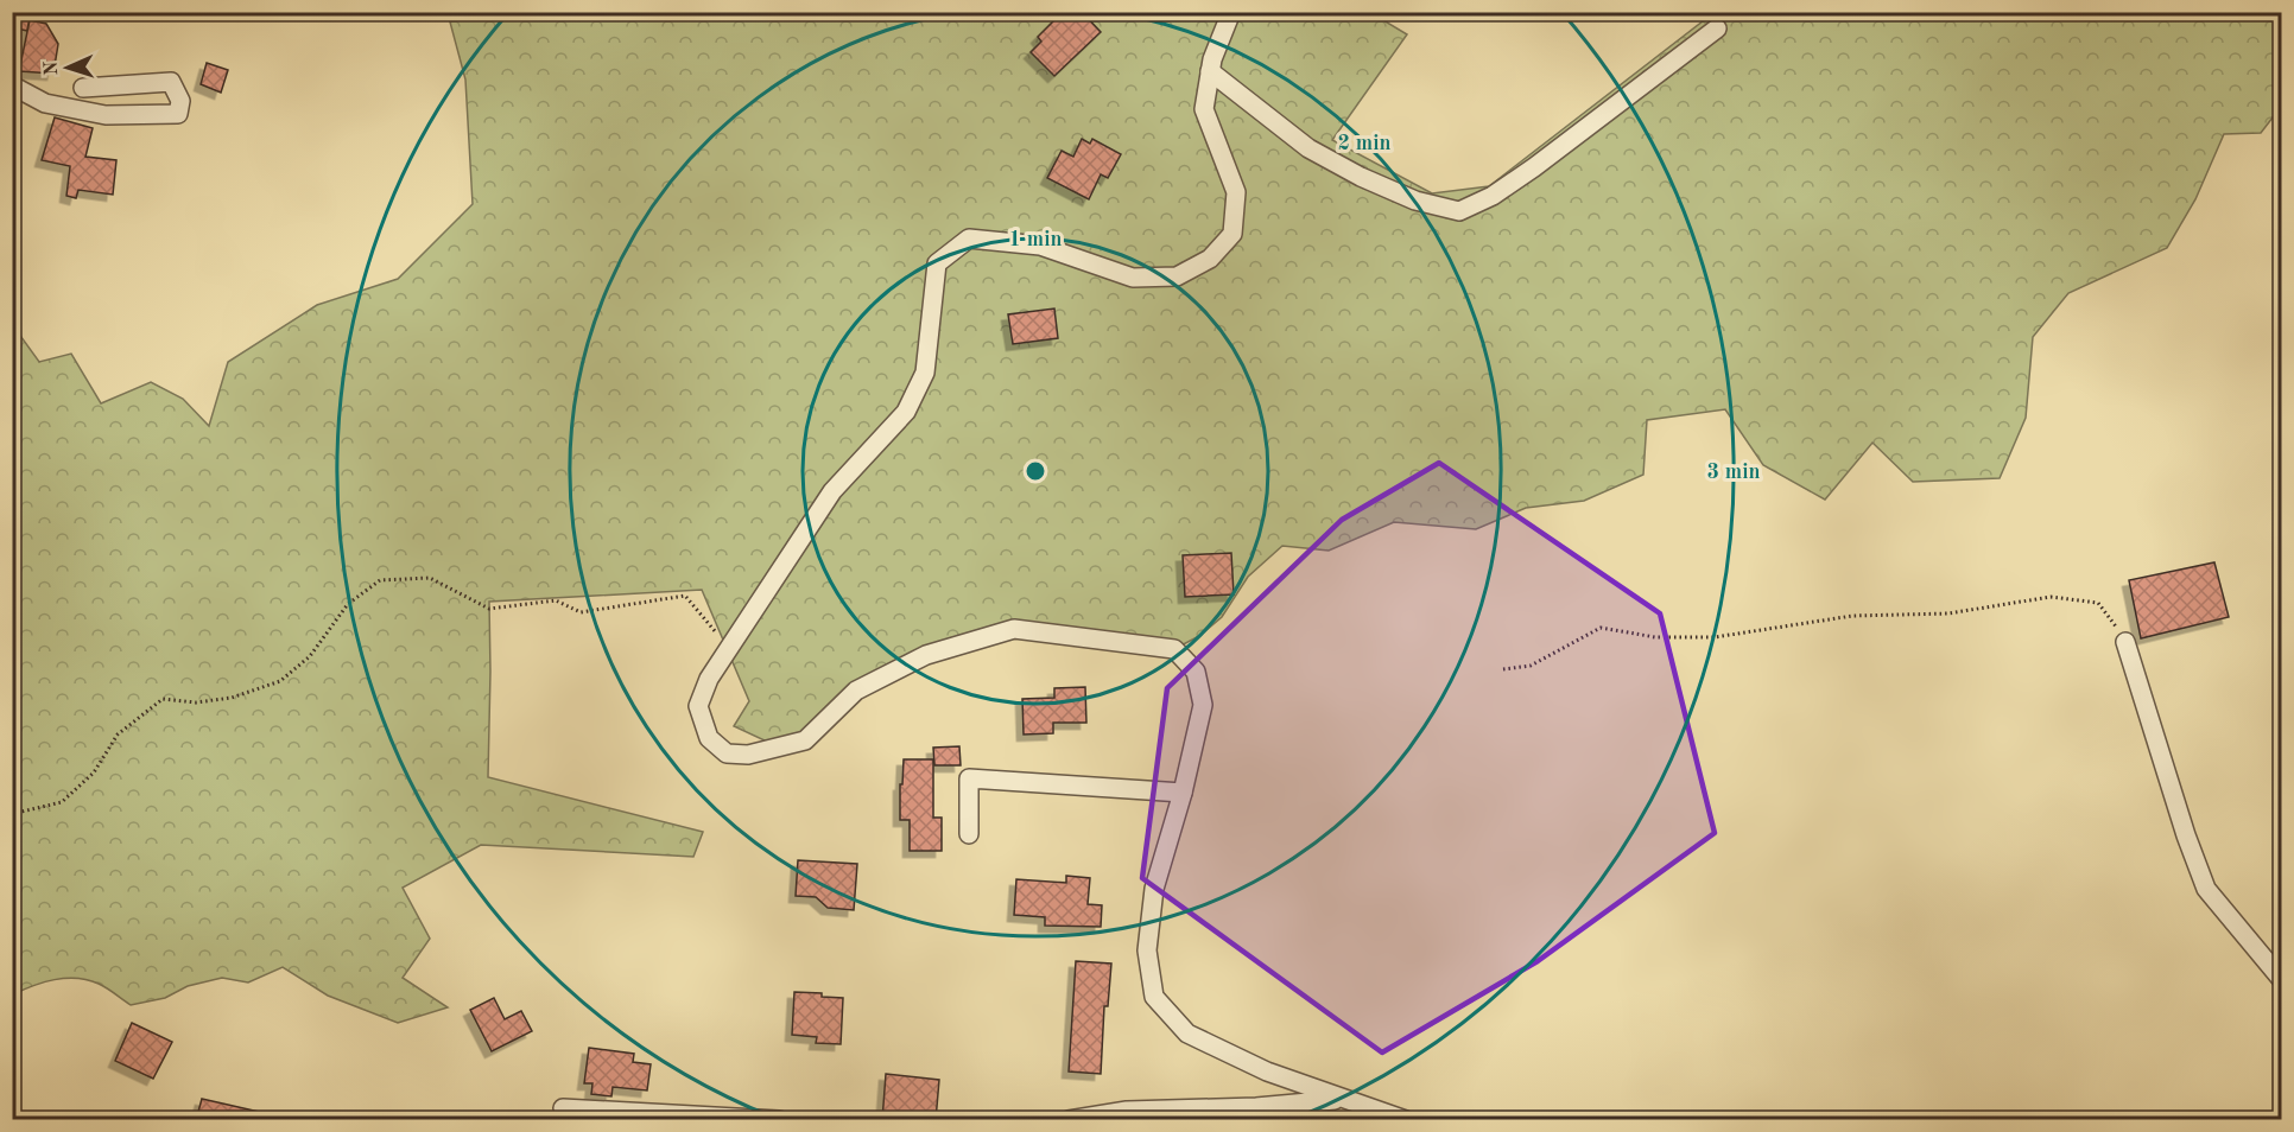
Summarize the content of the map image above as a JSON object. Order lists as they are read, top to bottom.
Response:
{
  "north": "left",
  "rings": ["2 min", "1 min", "3 min"]
}
